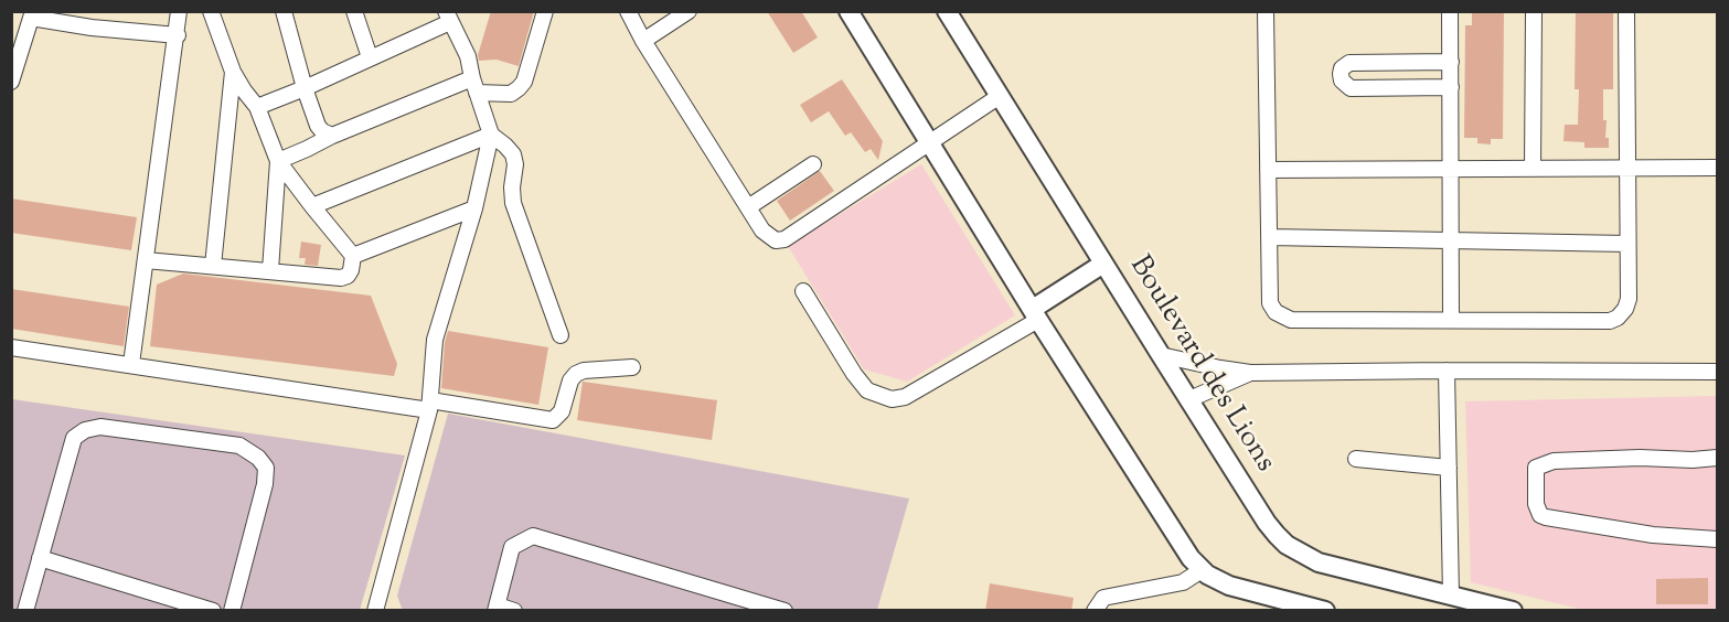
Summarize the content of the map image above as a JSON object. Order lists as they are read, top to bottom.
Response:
{
  "streets": {
    "main road": ["Boulevard des Lions"]
  }
}
